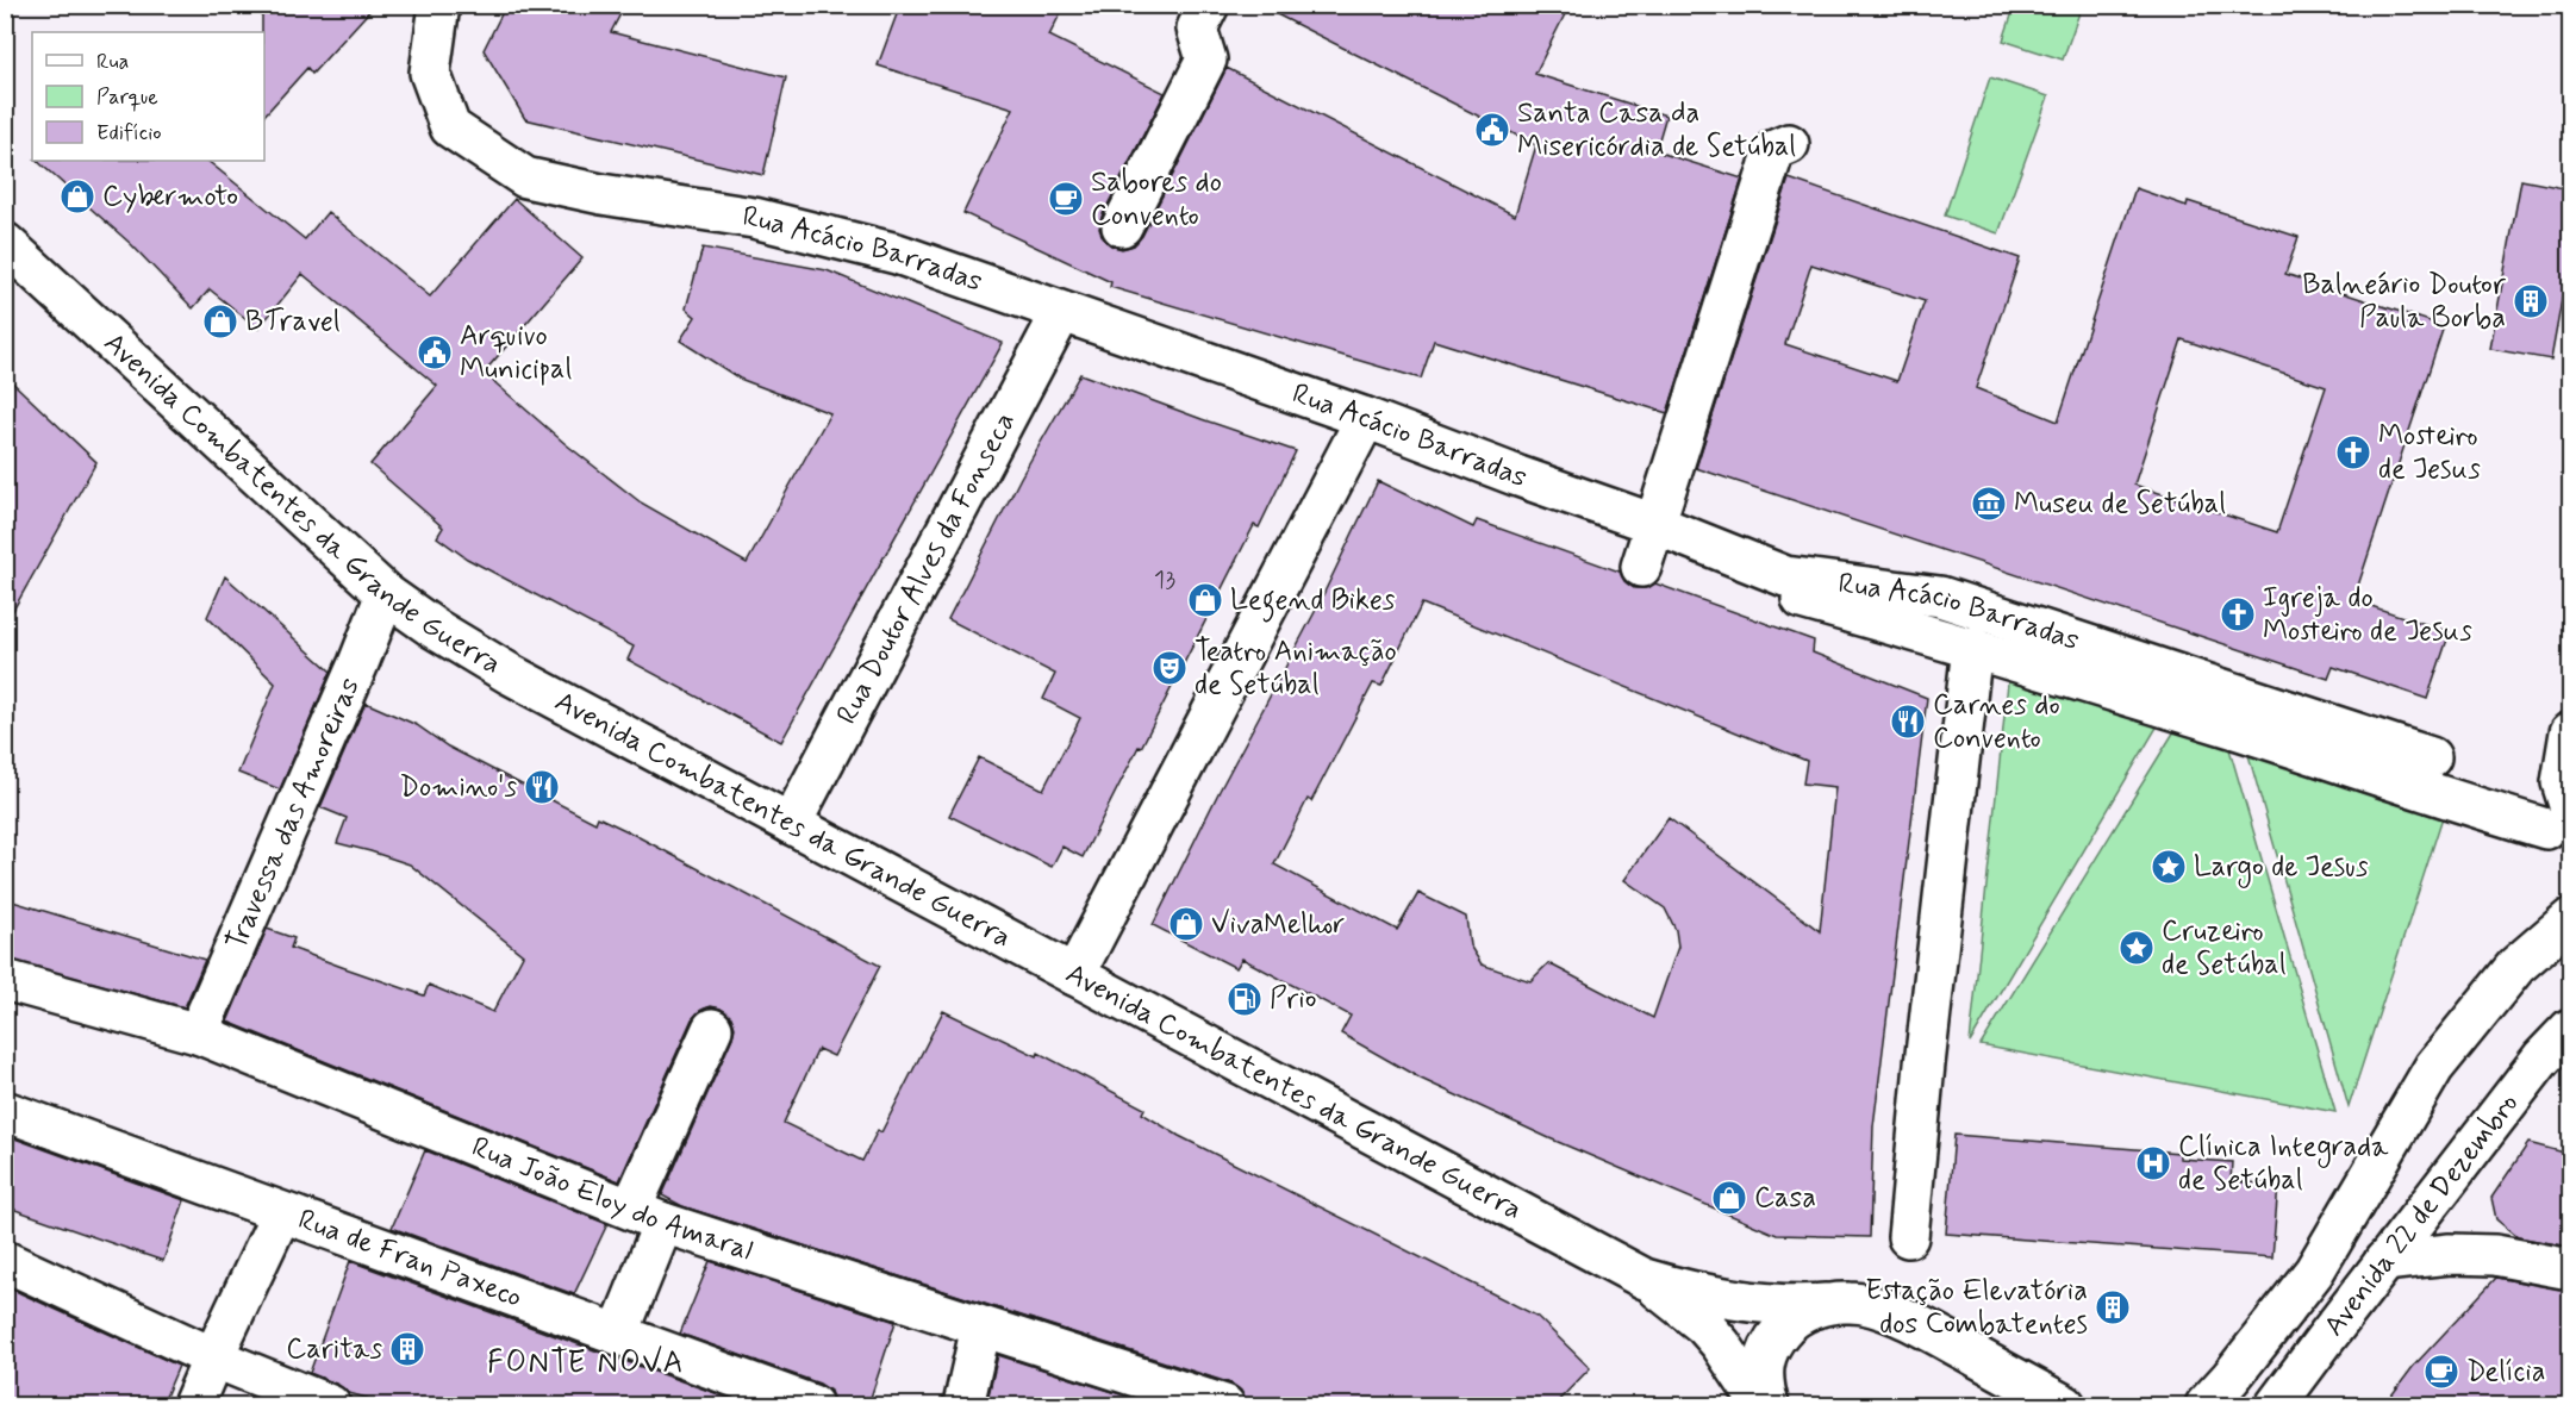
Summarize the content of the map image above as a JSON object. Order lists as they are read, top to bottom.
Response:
{
  "streets": {
    "street": [
      "Rua Acácio Barradas",
      "Avenida Combatentes da Grande Guerra",
      "Rua Doutor Alves da Fonseca",
      "Travessa das Amoreiras",
      "Rua João Eloy do Amaral",
      "Avenida 22 de Dezembro",
      "Rua de Fran Paxeco"
    ]
  },
  "crossings": [
    ["Rua Acácio Barradas", "Rua Doutor Alves da Fonseca"],
    ["Avenida Combatentes da Grande Guerra", "Rua Doutor Alves da Fonseca"],
    ["Avenida Combatentes da Grande Guerra", "Travessa das Amoreiras"],
    ["Travessa das Amoreiras", "Rua João Eloy do Amaral"]
  ],
  "districts": ["FONTE NOVA"],
  "places": {
    "public building": ["Santa Casa da Misericórdia de Setúbal", "Arquivo Municipal"],
    "shop": [
      "Cybermoto",
      "BTravel",
      "Legend Bikes",
      "VivaMelhor",
      "Casa"
    ],
    "cafe": ["Sabores do Convento", "Delícia"],
    "building": ["Balneário Doutor Paula Borba", "Estação Elevatória dos Combatentes", "Caritas"],
    "church": ["Mosteiro de Jesus", "Igreja do Mosteiro de Jesus"],
    "museum": ["Museu de Setúbal"],
    "theatre": ["Teatro Animação de Setúbal"],
    "restaurant": ["Carnes do Convento", "Domino's"],
    "place": ["Largo de Jesus", "Cruzeiro de Setúbal"],
    "fuel station": ["Prio"],
    "hospital": ["Clínica Integrada de Setúbal"]
  },
  "house_numbers": ["13"],
  "legend": ["Rua", "Parque", "Edifício"]
}
